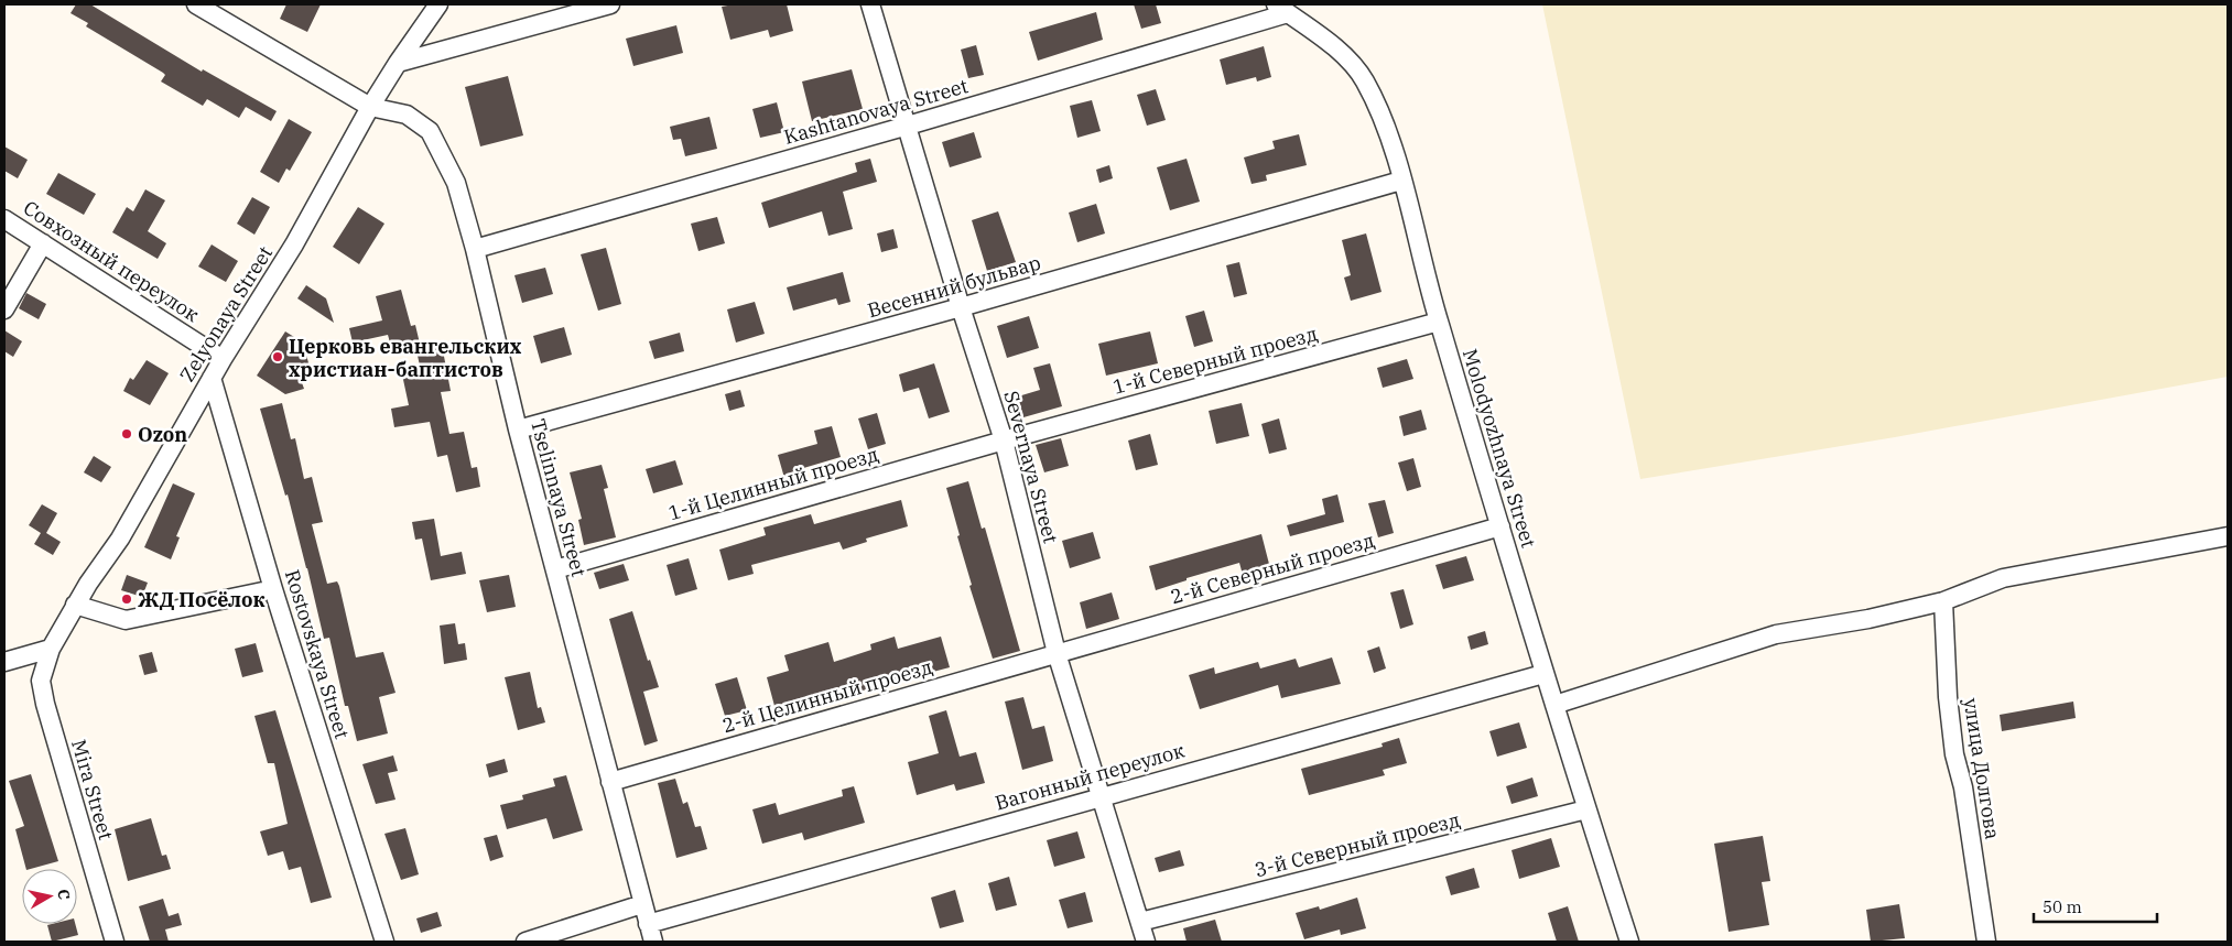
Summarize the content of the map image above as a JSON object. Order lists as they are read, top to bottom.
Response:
{
  "streets": {
    "street": [
      "Kashtanovaya Street",
      "Совхозный переулок",
      "Весенний бульвар",
      "Zelyonaya Street",
      "1-й Северный проезд",
      "Molodyozhnaya Street",
      "Severnaya Street",
      "1-й Целинный проезд",
      "Tselinnaya Street",
      "2-й Северный проезд",
      "Rostovskaya Street",
      "2-й Целинный проезд",
      "улица Долгова",
      "Вагонный переулок",
      "Mira Street",
      "3-й Северный проезд"
    ]
  },
  "crossings": [
    ["Kashtanovaya Street", "Molodyozhnaya Street"],
    ["Kashtanovaya Street", "Severnaya Street"],
    ["Kashtanovaya Street", "Tselinnaya Street"],
    ["Совхозный переулок", "Zelyonaya Street"],
    ["Весенний бульвар", "Molodyozhnaya Street"],
    ["Весенний бульвар", "Severnaya Street"],
    ["Весенний бульвар", "Tselinnaya Street"],
    ["Zelyonaya Street", "Tselinnaya Street"],
    ["Zelyonaya Street", "Rostovskaya Street"],
    ["Zelyonaya Street", "Mira Street"],
    ["1-й Северный проезд", "Molodyozhnaya Street"],
    ["1-й Северный проезд", "Severnaya Street"],
    ["1-й Северный проезд", "1-й Целинный проезд"],
    ["Molodyozhnaya Street", "2-й Северный проезд"],
    ["Molodyozhnaya Street", "Вагонный переулок"],
    ["Molodyozhnaya Street", "3-й Северный проезд"],
    ["Severnaya Street", "1-й Целинный проезд"],
    ["Severnaya Street", "2-й Северный проезд"],
    ["Severnaya Street", "2-й Целинный проезд"],
    ["Severnaya Street", "Вагонный переулок"],
    ["Severnaya Street", "3-й Северный проезд"],
    ["1-й Целинный проезд", "Tselinnaya Street"],
    ["Tselinnaya Street", "2-й Целинный проезд"],
    ["Tselinnaya Street", "Вагонный переулок"],
    ["2-й Северный проезд", "2-й Целинный проезд"]
  ],
  "places": ["Церковь евангельских христиан-баптистов", "Ozon", "ЖД Посёлок"],
  "scale_bar": "50 m",
  "north": "right"
}
